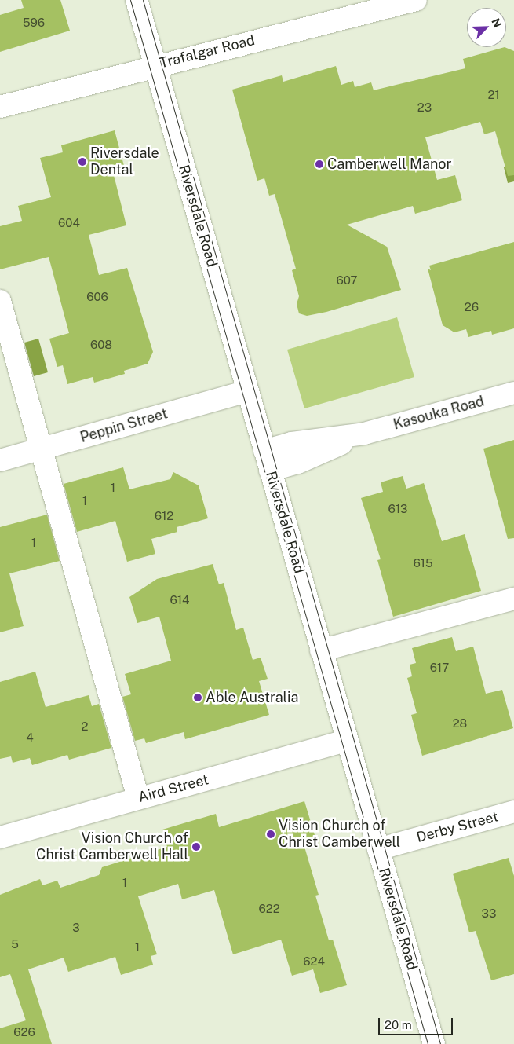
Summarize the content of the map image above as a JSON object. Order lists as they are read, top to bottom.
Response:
{
  "streets": {
    "main road": [
      "Trafalgar Road",
      "Riversdale Road",
      "Kasouka Road",
      "Peppin Street",
      "Aird Street",
      "Derby Street"
    ]
  },
  "crossings": [
    ["Trafalgar Road", "Riversdale Road"],
    ["Riversdale Road", "Kasouka Road"],
    ["Riversdale Road", "Peppin Street"],
    ["Riversdale Road", "Aird Street"],
    ["Riversdale Road", "Derby Street"]
  ],
  "places": [
    "Riversdale Dental",
    "Camberwell Manor",
    "Able Australia",
    "Vision Church of Christ Camberwell",
    "Vision Church of Christ Camberwell Hall"
  ],
  "house_numbers": [
    "596",
    "21",
    "23",
    "604",
    "607",
    "606",
    "26",
    "608",
    "1",
    "1",
    "613",
    "612",
    "1",
    "615",
    "614",
    "617",
    "28",
    "2",
    "4",
    "1",
    "622",
    "33",
    "3",
    "5",
    "1",
    "624",
    "626"
  ],
  "scale_bar": "20 m",
  "north": "top right"
}
